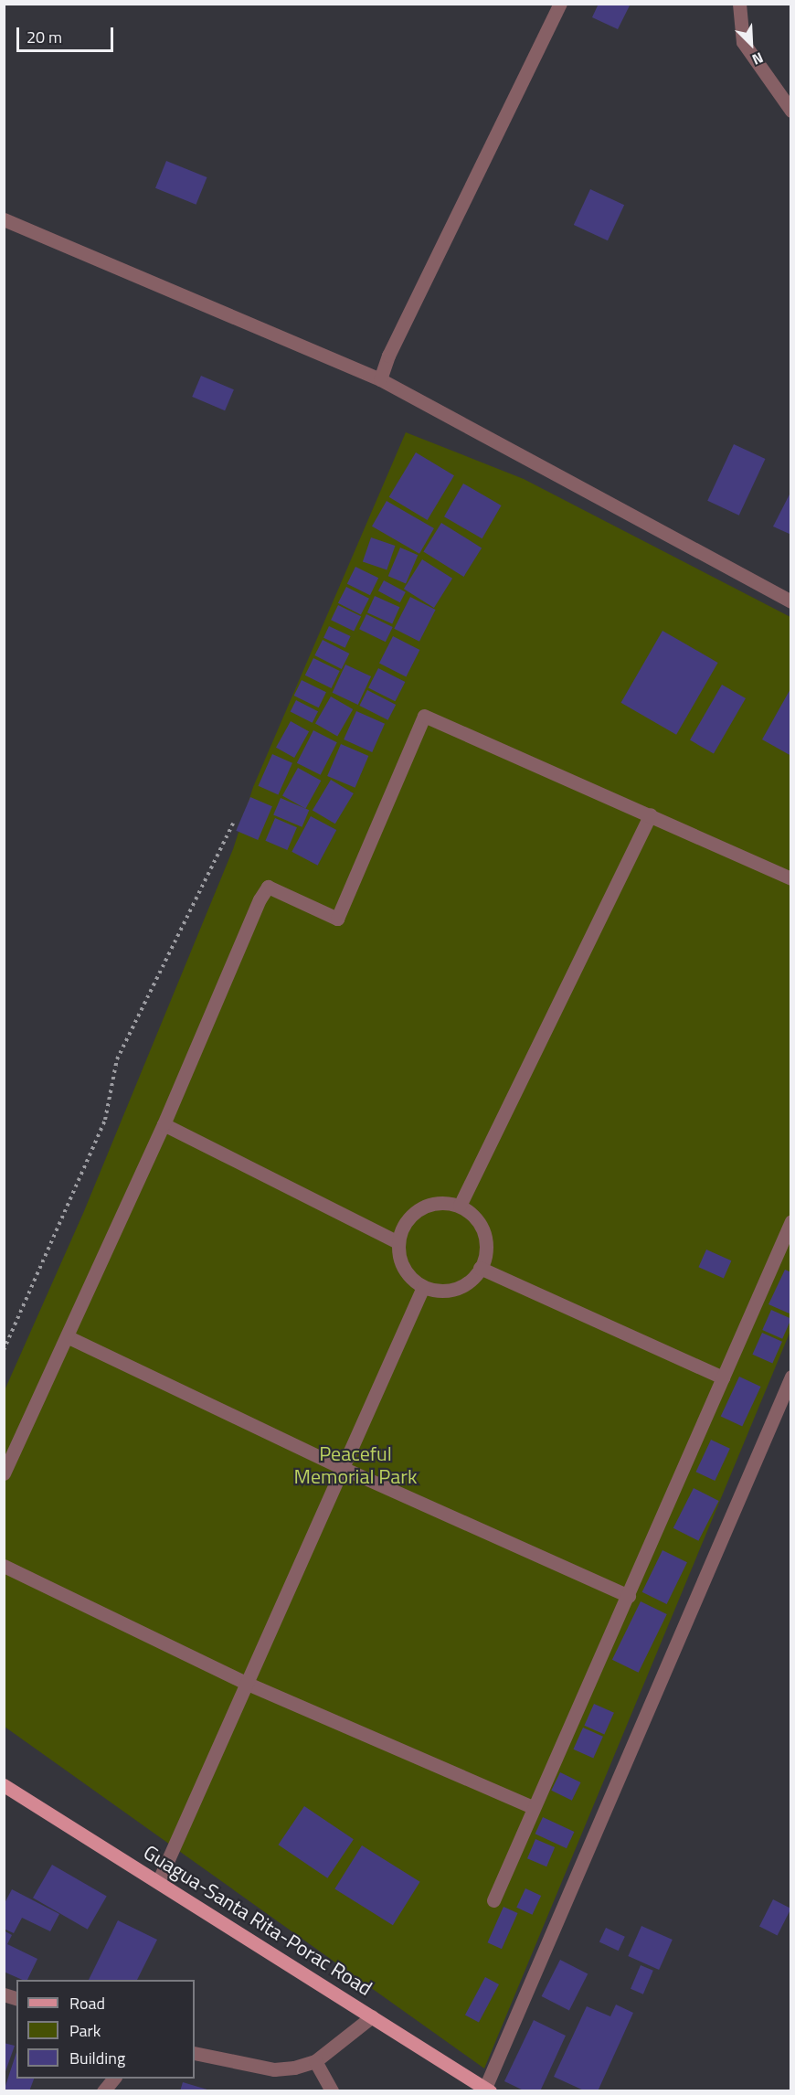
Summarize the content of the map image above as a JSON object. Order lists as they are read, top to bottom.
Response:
{
  "streets": {
    "main road": ["Guagua-Santa Rita-Porac Road"]
  },
  "parks": ["Peaceful Memorial Park"],
  "legend": ["Road", "Park", "Building"],
  "scale_bar": "20 m",
  "north": "bottom right"
}
